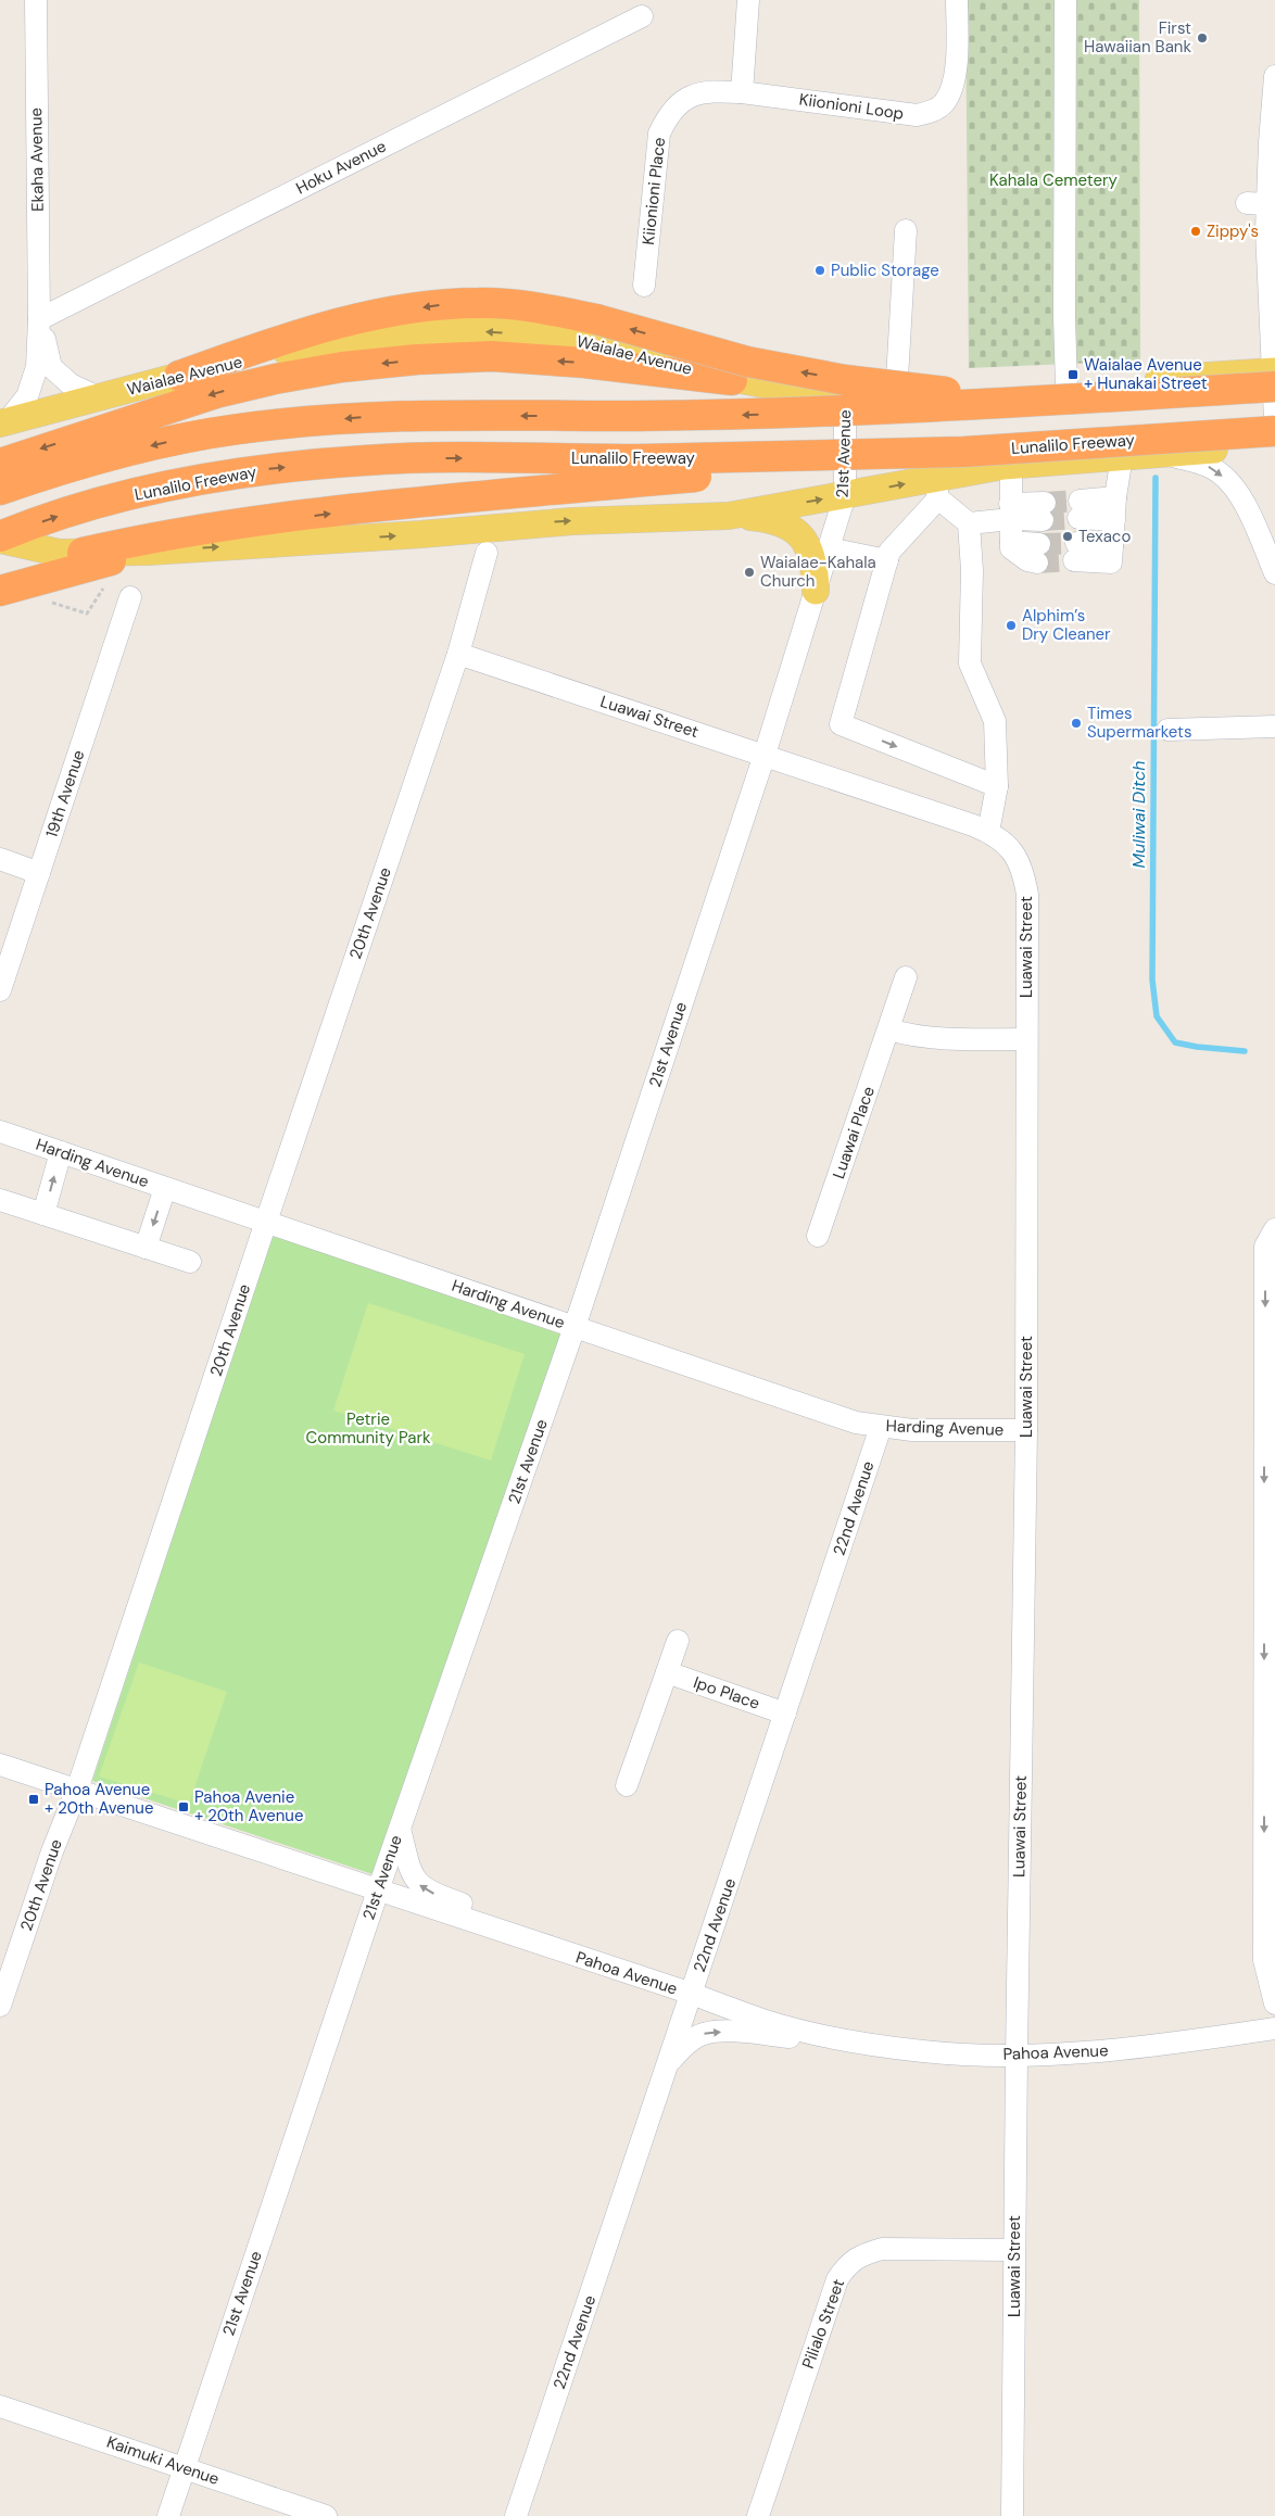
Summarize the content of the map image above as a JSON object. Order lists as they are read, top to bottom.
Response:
{
  "streets": {
    "highway": ["Lunalilo Freeway"],
    "main road": ["Waialae Avenue"],
    "street": [
      "Kiionioni Loop",
      "Ekaha Avenue",
      "Hoku Avenue",
      "Kiionioni Place",
      "21st Avenue",
      "Luawai Street",
      "19th Avenue",
      "20th Avenue",
      "Luawai Place",
      "Harding Avenue",
      "22nd Avenue",
      "Ipo Place",
      "Pahoa Avenue",
      "Pilialo Street",
      "Kaimuki Avenue"
    ]
  },
  "crossings": [
    ["Kiionioni Loop", "Kiionioni Place"],
    ["Ekaha Avenue", "Hoku Avenue"],
    ["Ekaha Avenue", "Waialae Avenue"],
    ["Waialae Avenue", "21st Avenue"],
    ["21st Avenue", "Luawai Street"],
    ["21st Avenue", "Harding Avenue"],
    ["21st Avenue", "Pahoa Avenue"],
    ["21st Avenue", "Kaimuki Avenue"],
    ["Luawai Street", "20th Avenue"],
    ["Luawai Street", "Harding Avenue"],
    ["Luawai Street", "Pahoa Avenue"],
    ["Luawai Street", "Pilialo Street"],
    ["20th Avenue", "Harding Avenue"],
    ["20th Avenue", "Pahoa Avenue"],
    ["Harding Avenue", "22nd Avenue"],
    ["22nd Avenue", "Ipo Place"],
    ["22nd Avenue", "Pahoa Avenue"]
  ],
  "water": ["Muliwai Ditch"],
  "parks": ["Kahala Cemetery", "Petrie Community Park"],
  "places": {
    "other": [
      "First Hawaiian Bank",
      "Zippy's",
      "Public Storage",
      "Texaco",
      "Waialae-Kahala Church",
      "Alphim’s Dry Cleaner",
      "Times Supermarkets"
    ],
    "transit": ["Waialae Avenue + Hunakai Street", "Pahoa Avenue + 20th Avenue", "Pahoa Avenie + 20th Avenue"]
  }
}
